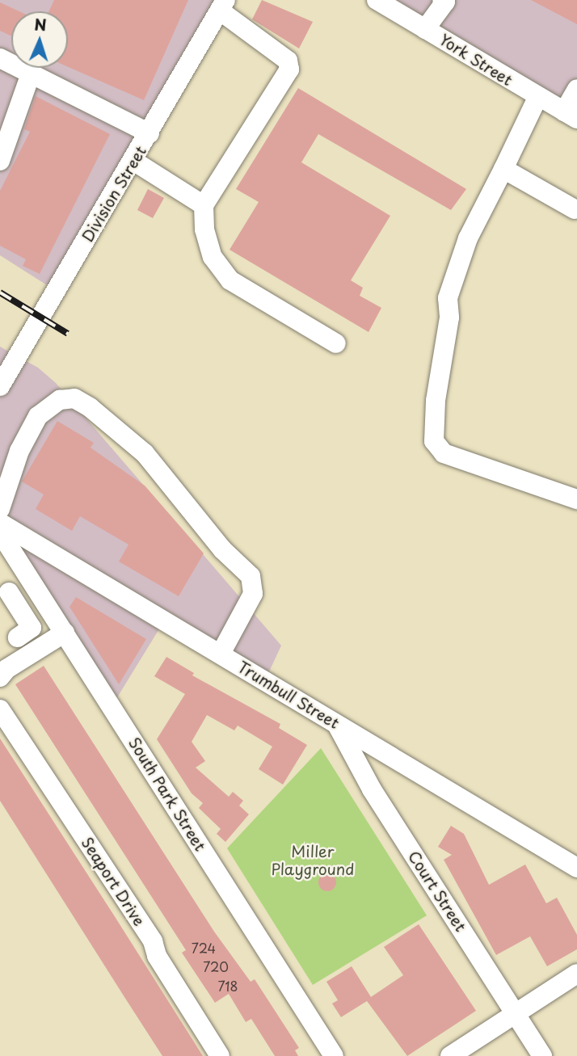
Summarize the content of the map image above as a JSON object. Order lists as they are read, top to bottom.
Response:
{
  "streets": {
    "street": [
      "York Street",
      "Division Street",
      "Trumbull Street",
      "South Park Street",
      "Seaport Drive",
      "Court Street"
    ]
  },
  "crossings": [
    ["Trumbull Street", "Court Street"]
  ],
  "parks": ["Miller Playground"],
  "house_numbers": ["724", "720", "718"],
  "north": "top"
}
